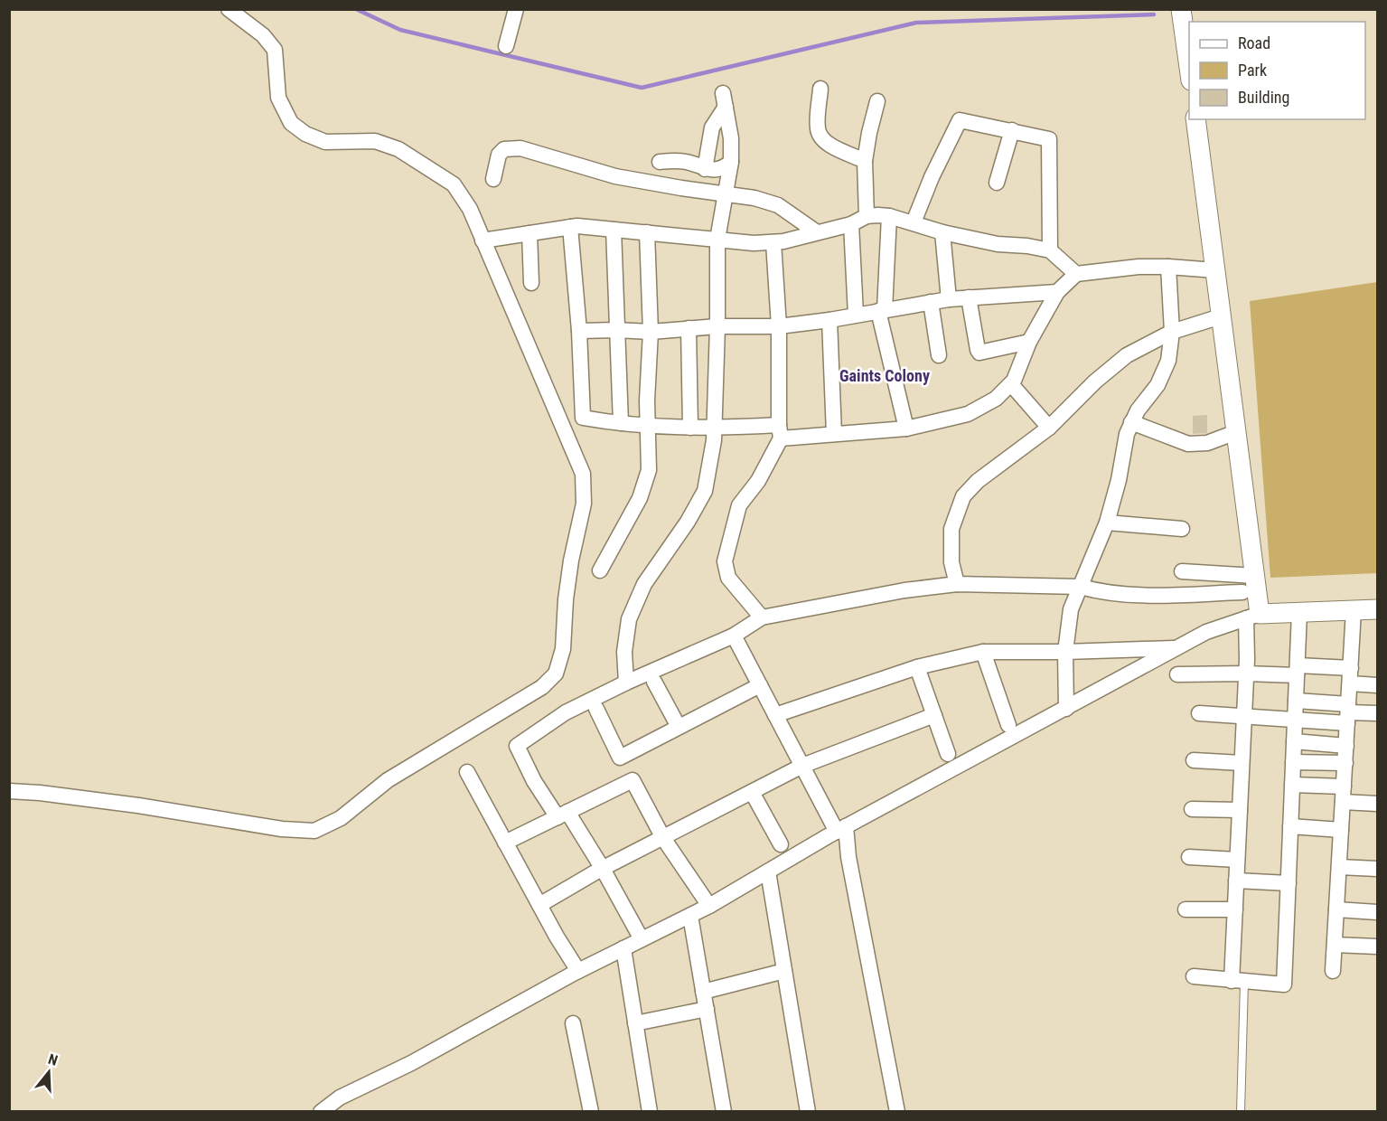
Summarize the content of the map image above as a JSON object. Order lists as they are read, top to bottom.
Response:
{
  "districts": ["Gaints Colony"],
  "legend": ["Road", "Park", "Building"],
  "north": "top"
}
